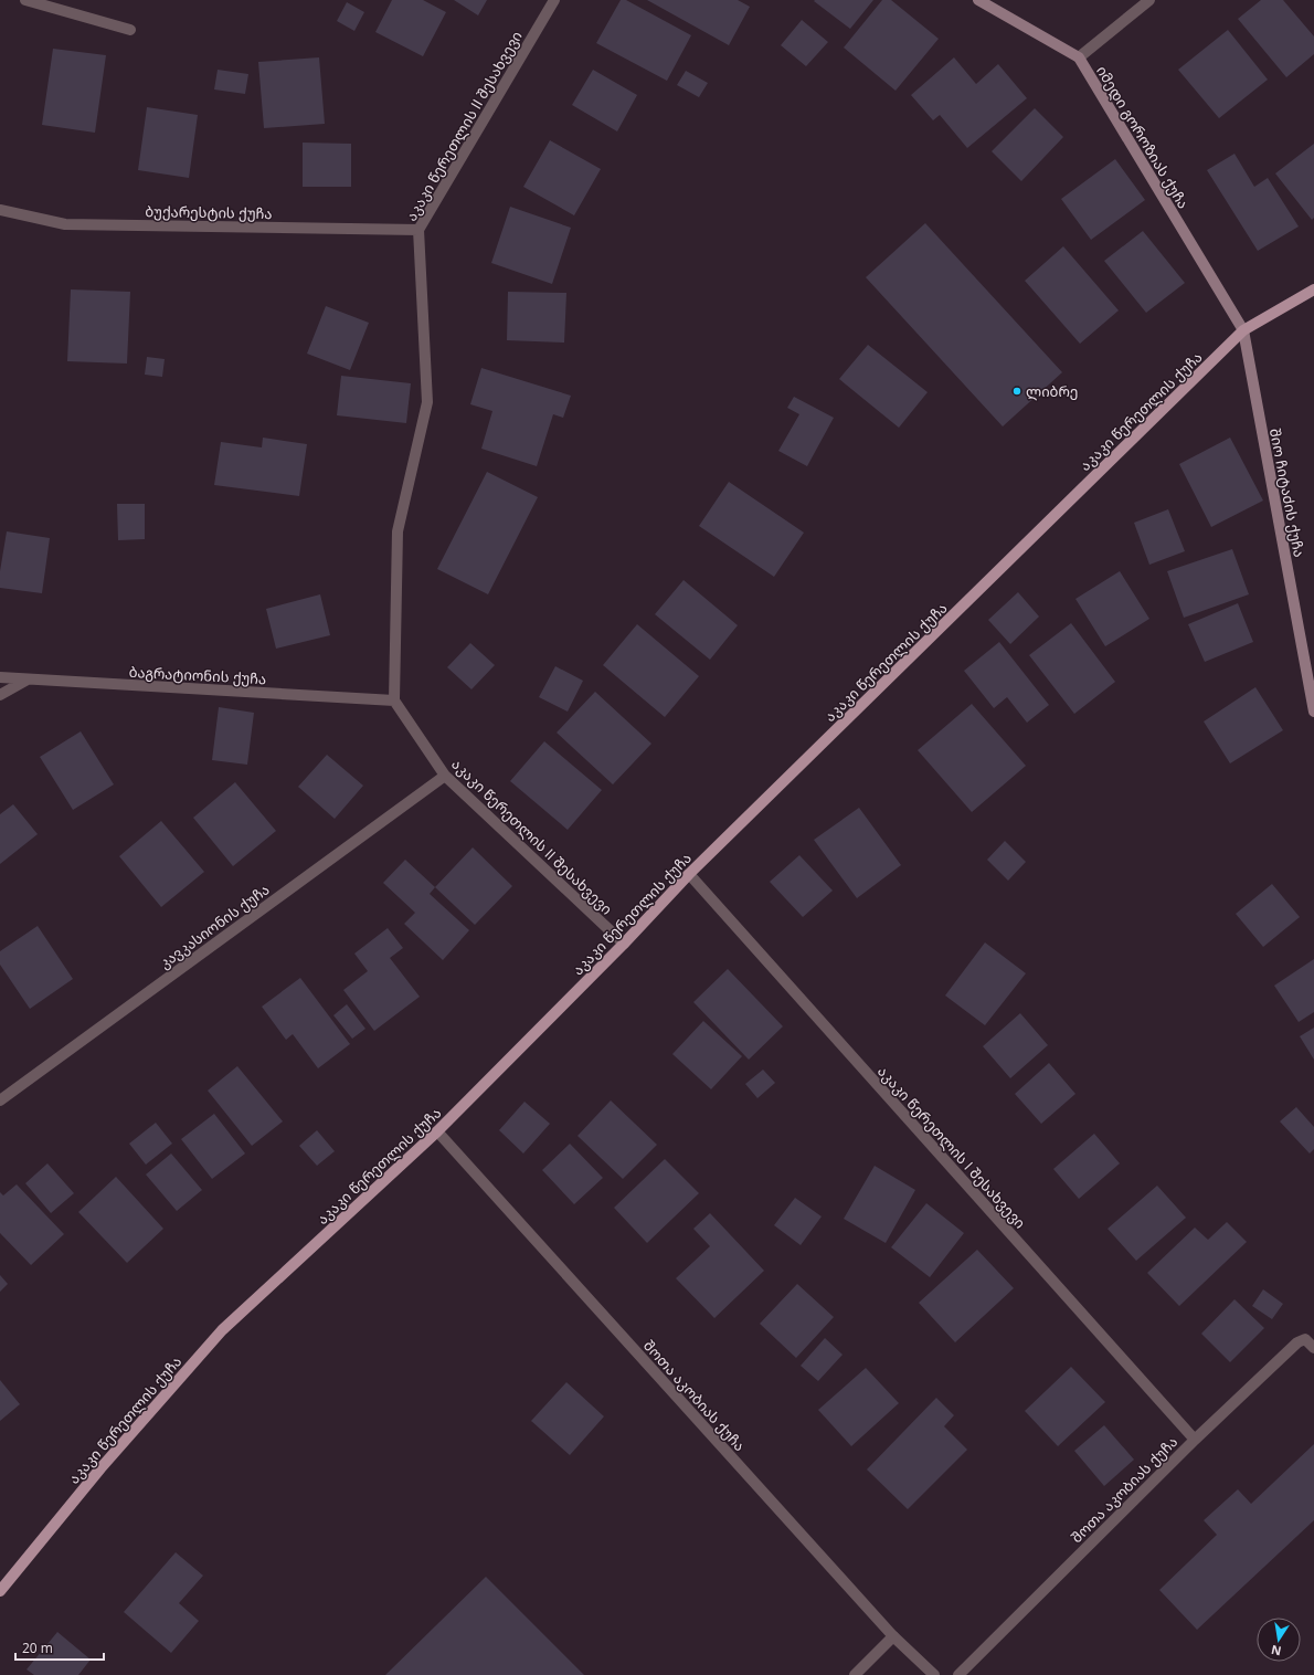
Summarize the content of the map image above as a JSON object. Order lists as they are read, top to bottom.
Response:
{
  "streets": {
    "main road": ["აკაკი წერეთლის ქუჩა"],
    "street": [
      "აკაკი წერეთლის II შესახვევი",
      "იმედი გოროზიას ქუჩა",
      "ბუქარესტის ქუჩა",
      "შიო ჩიტაძის ქუჩა",
      "ბაგრატიონის ქუჩა",
      "კავკასიონის ქუჩა",
      "აკაკი წერეთლის I შესახვევი",
      "შოთა აკობიას ქუჩა"
    ]
  },
  "crossings": [
    ["აკაკი წერეთლის II შესახვევი", "ბუქარესტის ქუჩა"],
    ["აკაკი წერეთლის II შესახვევი", "აკაკი წერეთლის ქუჩა"],
    ["აკაკი წერეთლის II შესახვევი", "ბაგრატიონის ქუჩა"],
    ["აკაკი წერეთლის II შესახვევი", "კავკასიონის ქუჩა"],
    ["იმედი გოროზიას ქუჩა", "აკაკი წერეთლის ქუჩა"],
    ["იმედი გოროზიას ქუჩა", "შიო ჩიტაძის ქუჩა"],
    ["აკაკი წერეთლის ქუჩა", "შიო ჩიტაძის ქუჩა"],
    ["აკაკი წერეთლის ქუჩა", "აკაკი წერეთლის I შესახვევი"],
    ["აკაკი წერეთლის ქუჩა", "შოთა აკობიას ქუჩა"],
    ["აკაკი წერეთლის I შესახვევი", "შოთა აკობიას ქუჩა"]
  ],
  "places": ["ლიბრე"],
  "scale_bar": "20 m",
  "north": "bottom"
}
